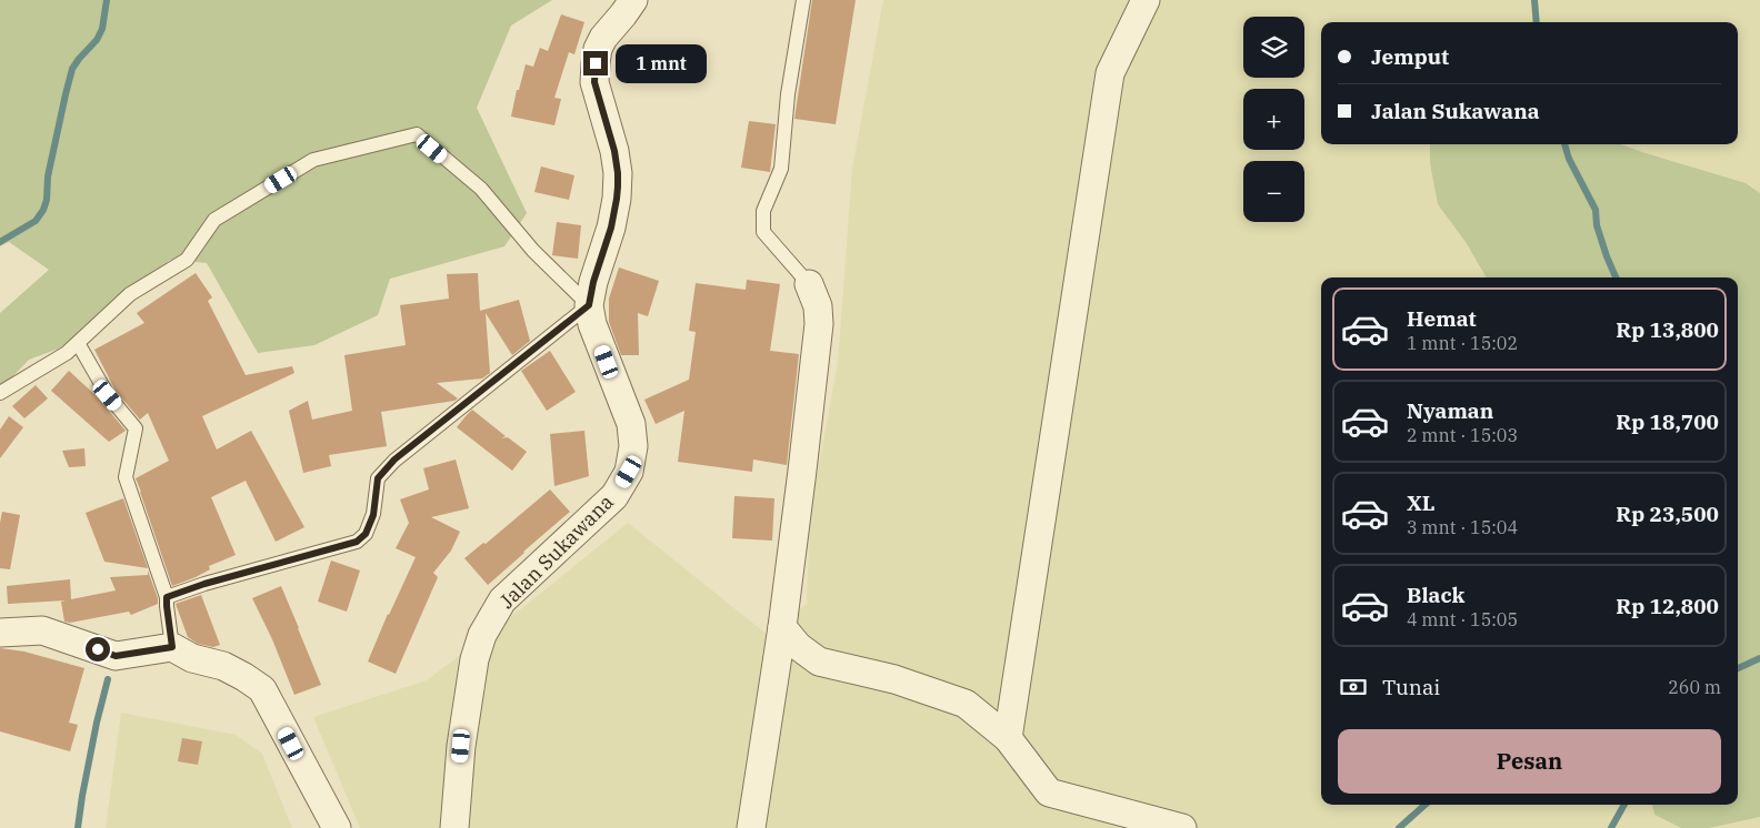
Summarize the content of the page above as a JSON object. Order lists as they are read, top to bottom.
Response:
{
  "streets": {
    "street": ["Jalan Sukawana"]
  },
  "page": {
    "map_buttons": ["+", "−"],
    "banner": ["Jemput", "Jalan Sukawana"],
    "bubble": "1 mnt",
    "list": [
      {
        "name": "Hemat",
        "note": "1 mnt · 15:02",
        "value": "Rp 13,800"
      },
      {
        "name": "Nyaman",
        "note": "2 mnt · 15:03",
        "value": "Rp 18,700"
      },
      {
        "name": "XL",
        "note": "3 mnt · 15:04",
        "value": "Rp 23,500"
      },
      {
        "name": "Black",
        "note": "4 mnt · 15:05",
        "value": "Rp 12,800"
      }
    ],
    "pay": ["Tunai", "260 m"],
    "buttons": "Pesan"
  }
}
